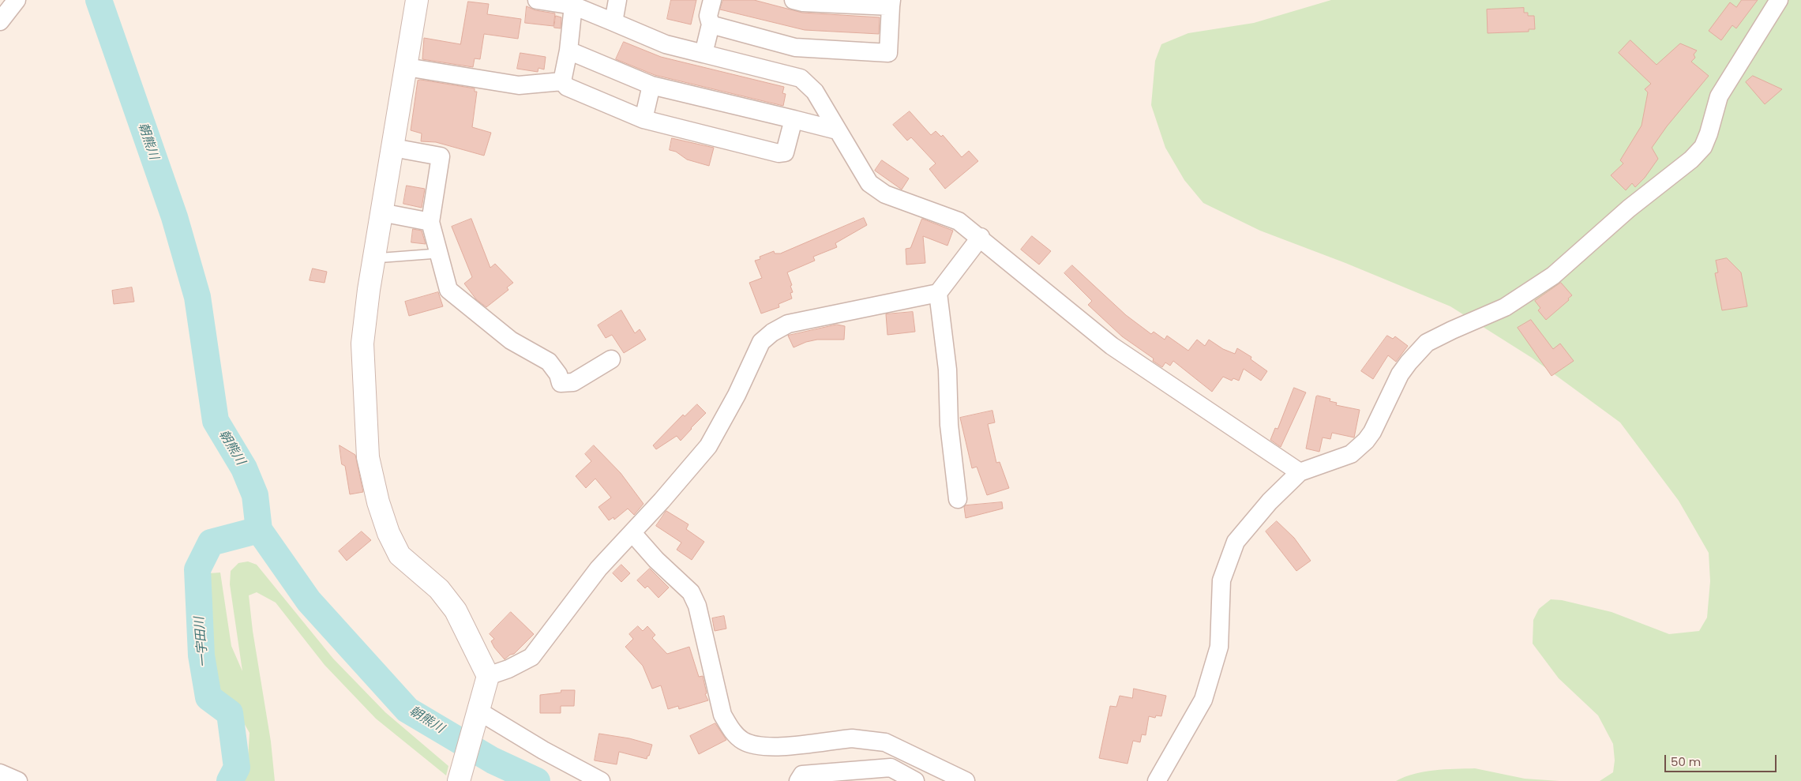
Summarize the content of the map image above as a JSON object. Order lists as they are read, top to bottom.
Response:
{
  "water": ["朝熊川", "一宇田川"],
  "scale_bar": "50 m"
}
